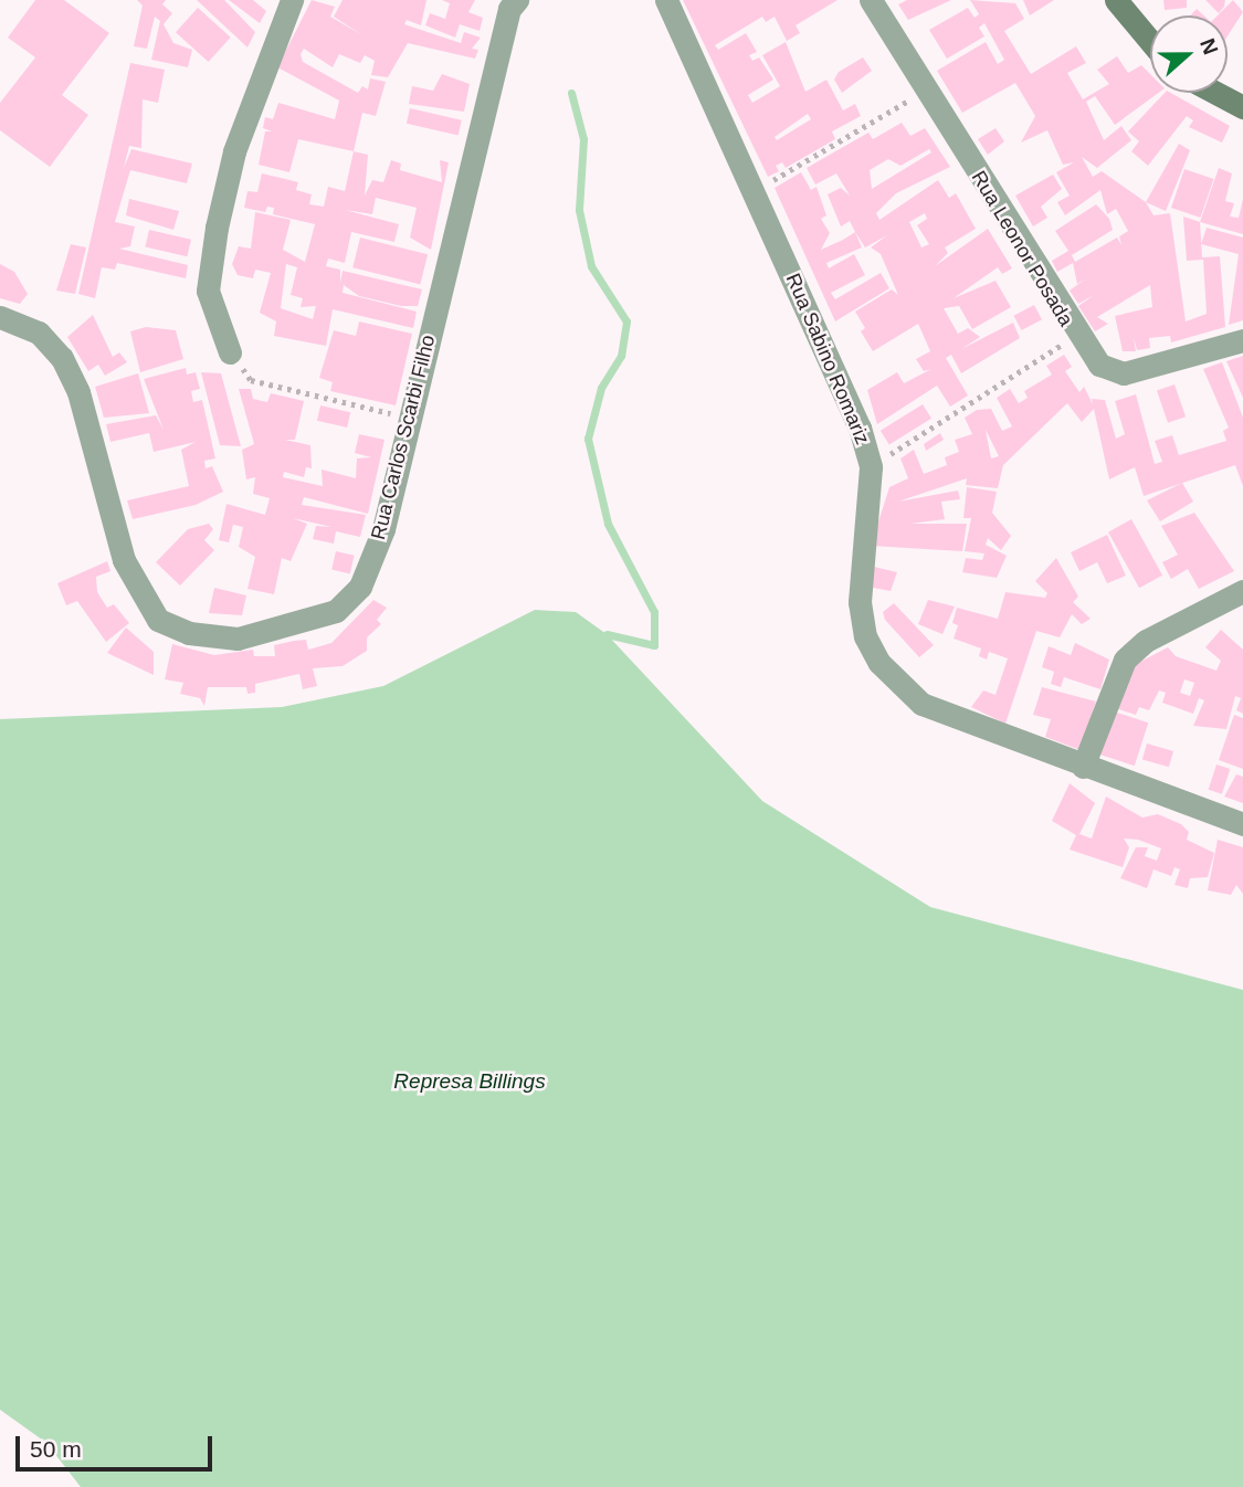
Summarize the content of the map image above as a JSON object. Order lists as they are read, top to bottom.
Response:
{
  "streets": {
    "street": ["Rua Leonor Posada", "Rua Sabino Romariz", "Rua Carlos Scarbi Filho"]
  },
  "water": ["Represa Billings"],
  "scale_bar": "50 m",
  "north": "right"
}
